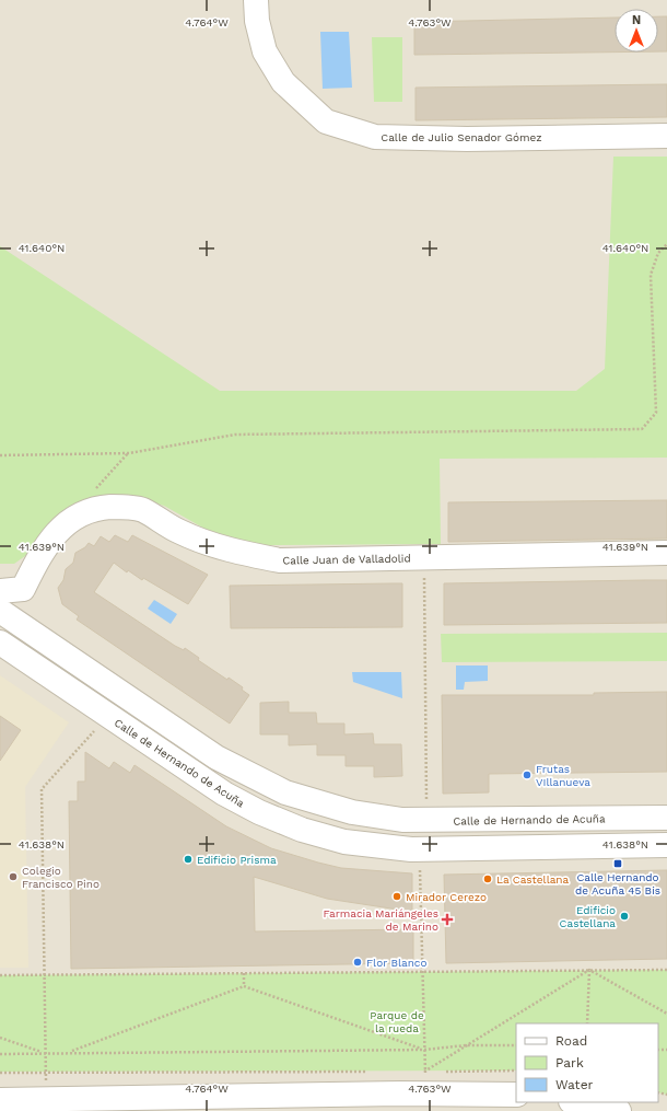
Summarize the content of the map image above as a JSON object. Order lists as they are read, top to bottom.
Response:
{
  "streets": {
    "street": ["Calle de Julio Senador Gómez", "Calle Juan de Valladolid", "Calle de Hernando de Acuña"]
  },
  "crossings": [
    ["Calle Juan de Valladolid", "Calle de Hernando de Acuña"]
  ],
  "parks": ["Parque de la rueda"],
  "places": {
    "other": [
      "Frutas VIllanueva",
      "Edificio Prisma",
      "Colegio Francisco Pino",
      "La Castellana",
      "Mirador Cerezo",
      "Edificio Castellana",
      "Flor Blanco"
    ],
    "transit": ["Calle Hernando de Acuña 45 Bis"],
    "health": ["Farmacia Mariángeles de Marino"]
  },
  "legend": ["Road", "Park", "Water"],
  "north": "top",
  "coordinates": [
    "4.764°W",
    "4.763°W",
    "41.640°N",
    "41.639°N",
    "41.638°N"
  ]
}
